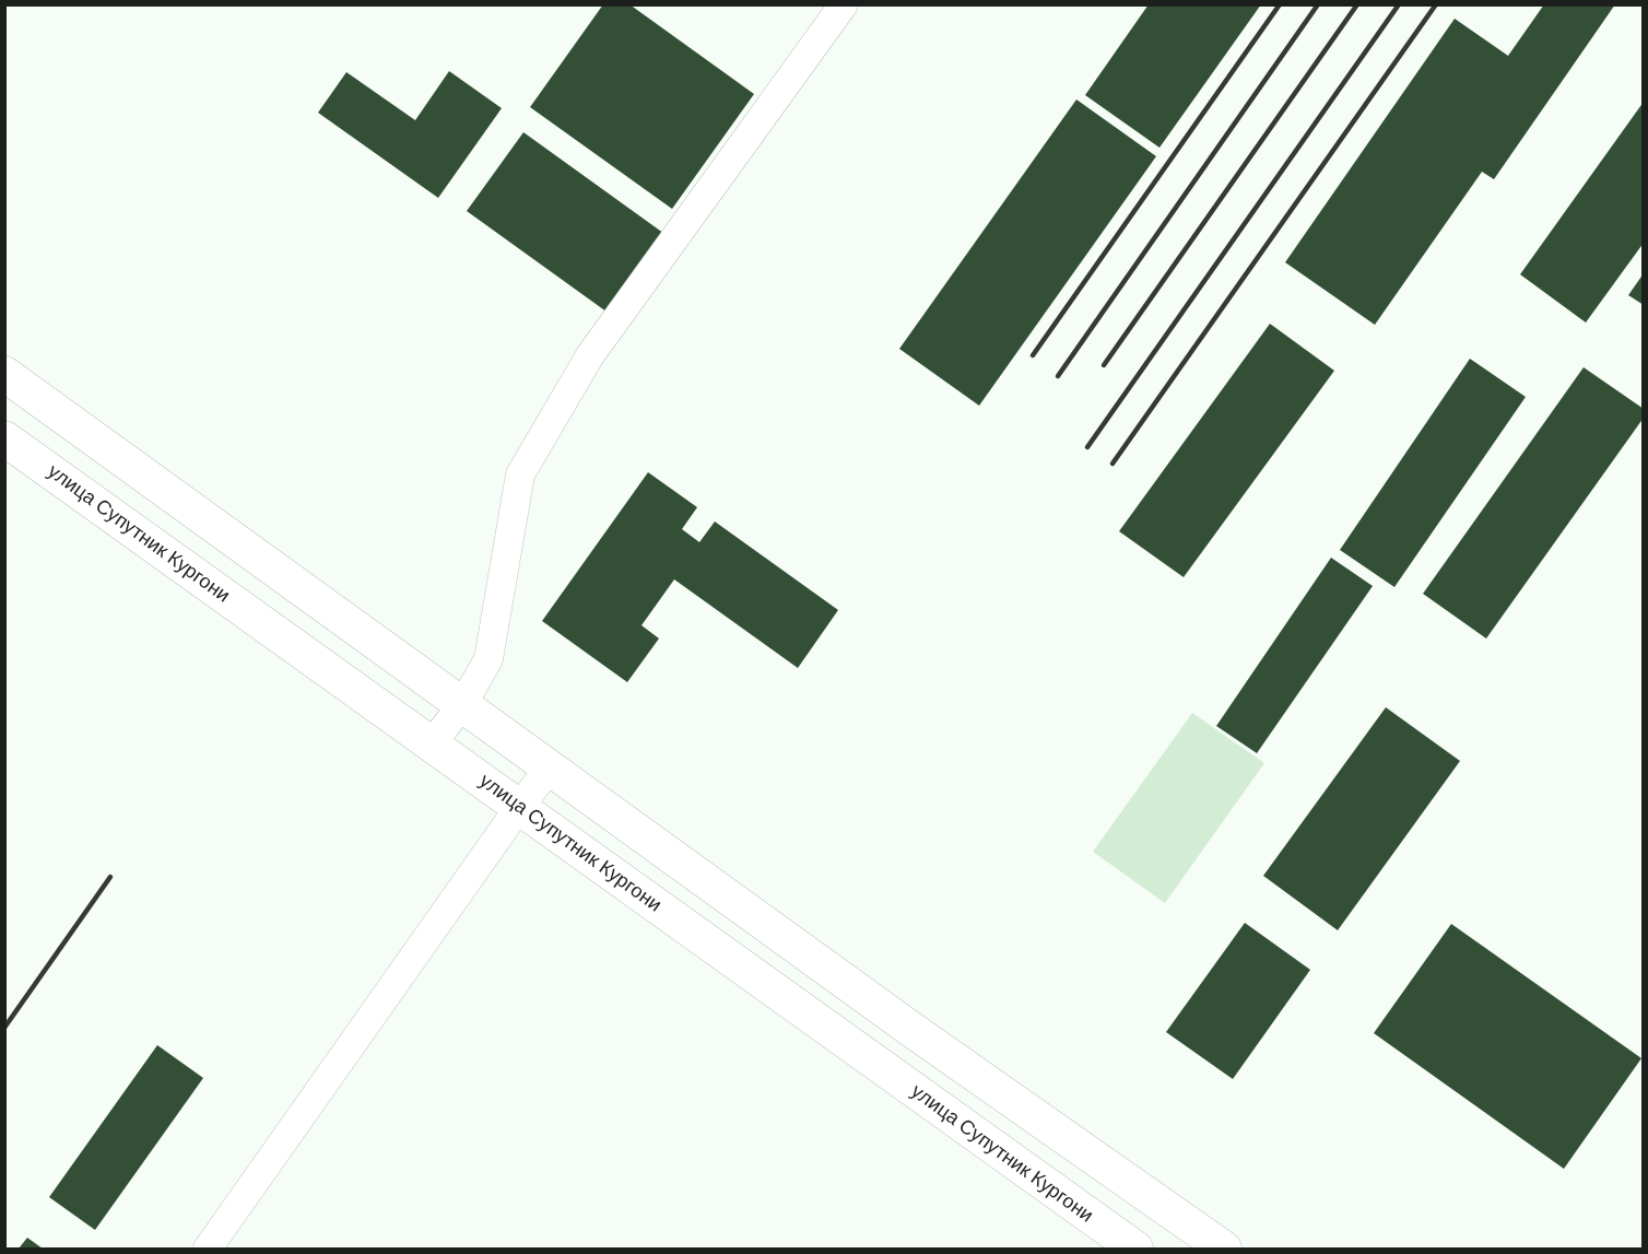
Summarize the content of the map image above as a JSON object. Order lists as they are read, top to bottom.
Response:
{
  "streets": {
    "main road": ["улица Супутник Кургони"]
  }
}
